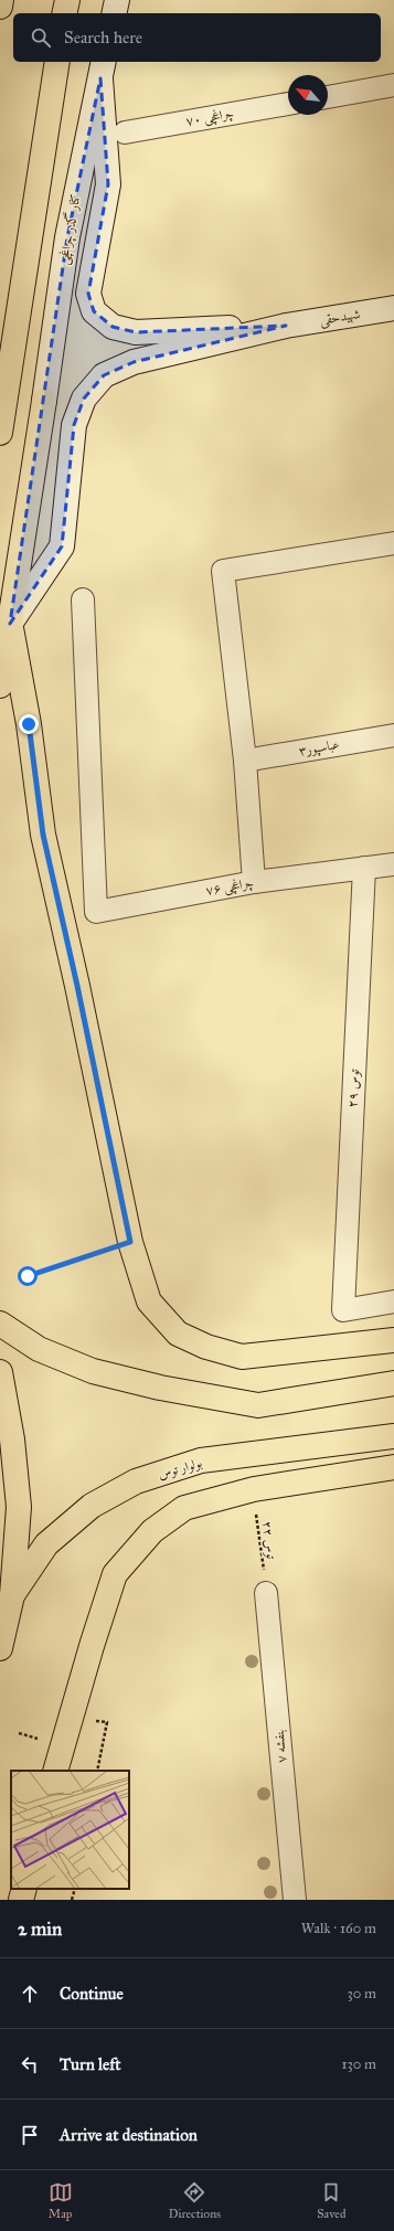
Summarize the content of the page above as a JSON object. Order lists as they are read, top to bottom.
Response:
{
  "streets": {
    "main road": ["بولوار توس"],
    "street": [
      "چراغچی ۷۰",
      "کنار گذر چراغچی",
      "شهیدحقی",
      "عباسپور۳",
      "چراغچی ۷۶",
      "توس ۲۹",
      "بنفشه ۷"
    ],
    "path": ["توس ۲۲"]
  },
  "crossings": [
    ["چراغچی ۷۶", "توس ۲۹"],
    ["توس ۲۲", "بنفشه ۷"]
  ],
  "north": "top left",
  "page": {
    "search": "Search here",
    "heading": ["2 min", "Walk · 160 m"],
    "list": [
      ["Continue", "30 m"],
      ["Turn left", "130 m"],
      "Arrive at destination"
    ],
    "nav": ["Map", "Directions", "Saved"]
  }
}
